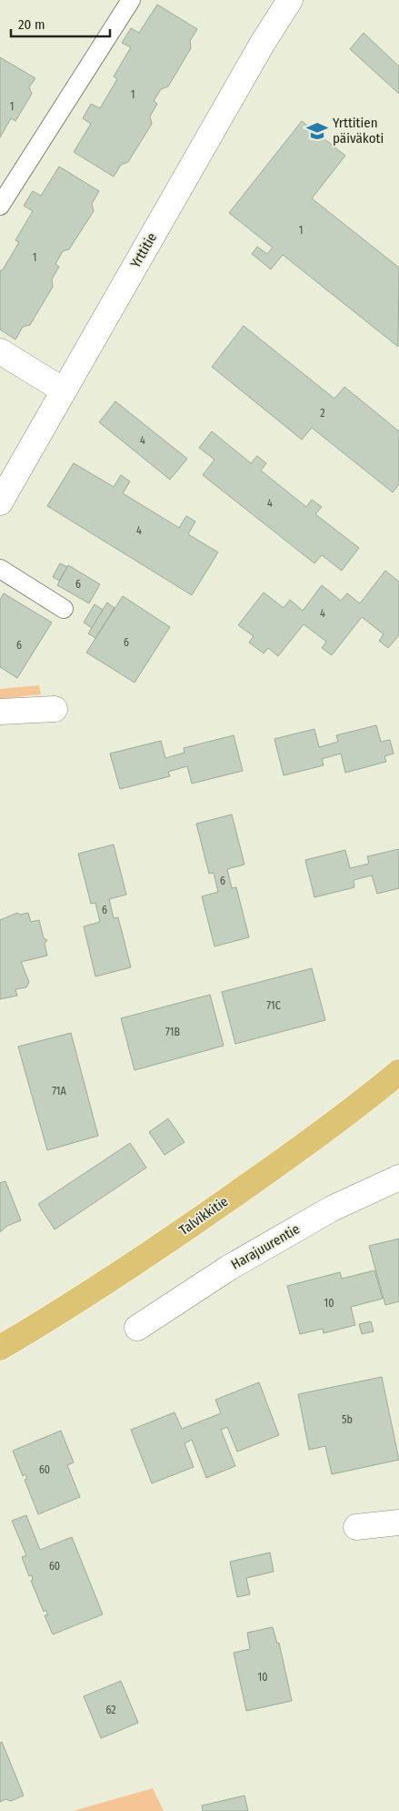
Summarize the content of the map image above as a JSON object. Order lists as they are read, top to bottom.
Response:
{
  "streets": {
    "main road": ["Talvikkitie"],
    "street": ["Yrttitie", "Harajuurentie"]
  },
  "places": {
    "school or university": ["Yrttitien päiväkoti"]
  },
  "house_numbers": [
    "1",
    "1",
    "1",
    "1",
    "2",
    "4",
    "4",
    "4",
    "6",
    "4",
    "6",
    "6",
    "6",
    "6",
    "71C",
    "71B",
    "71A",
    "10",
    "5b",
    "60",
    "60",
    "10",
    "62"
  ],
  "scale_bar": "20 m"
}
